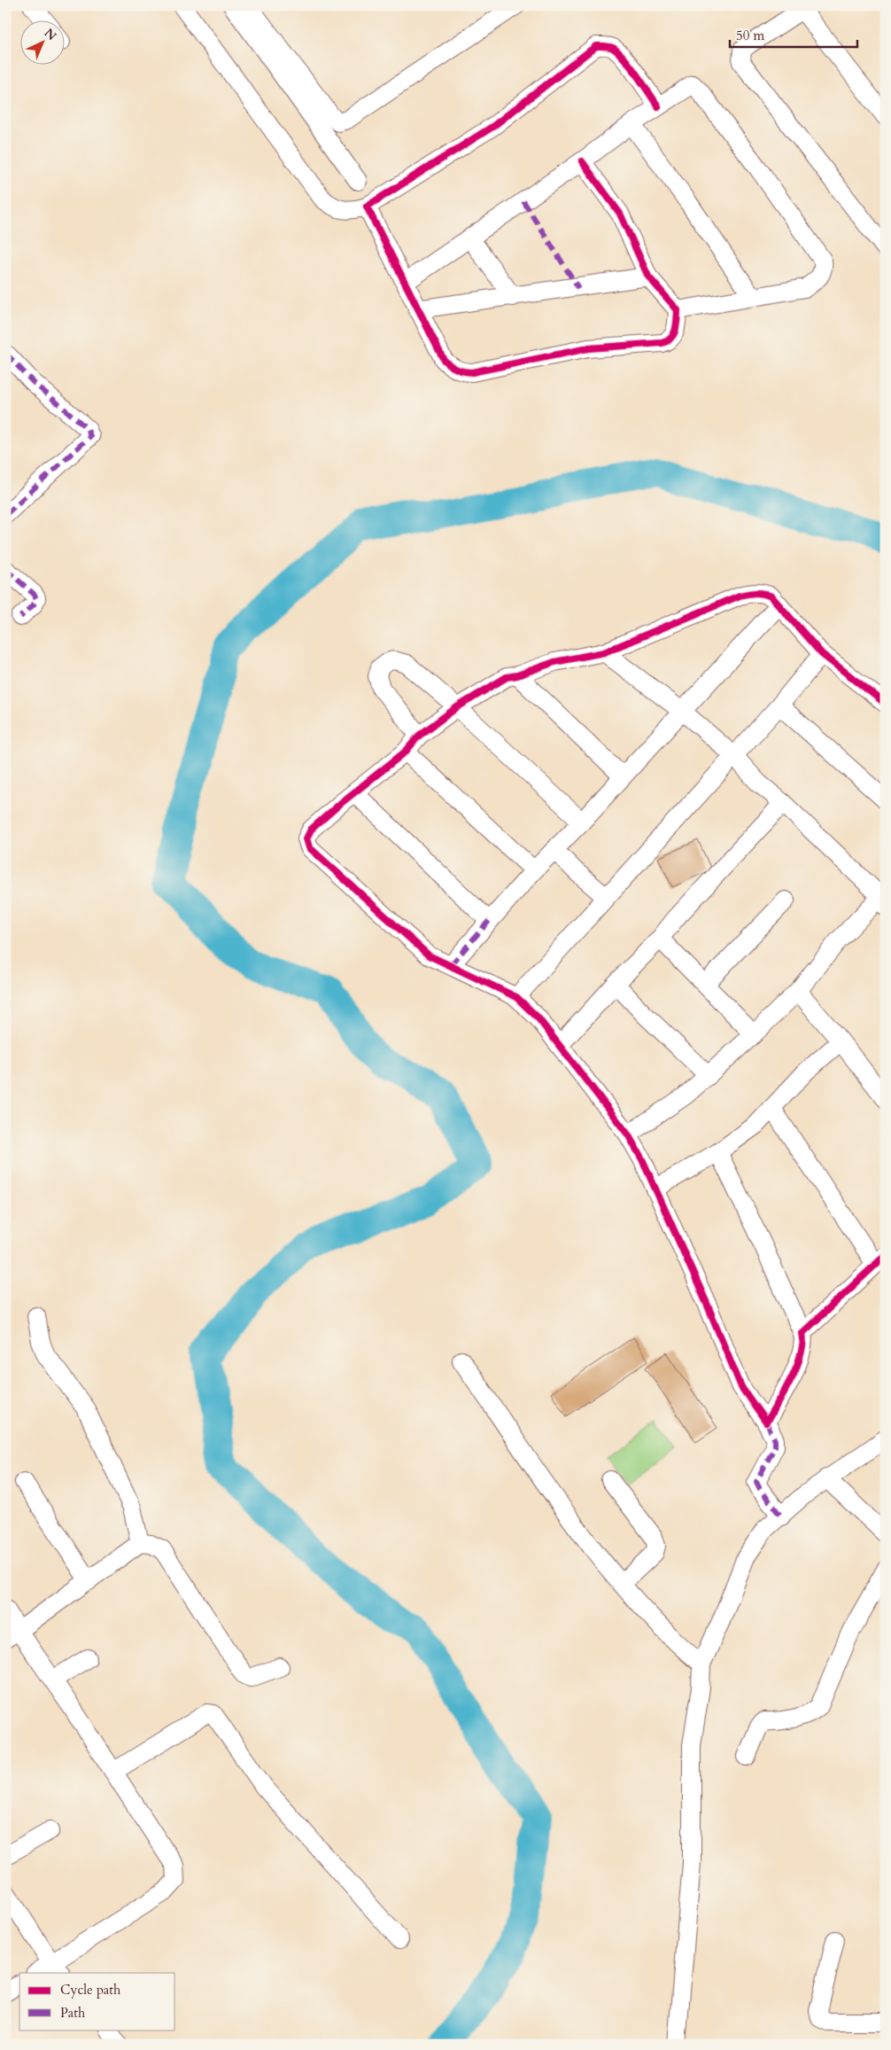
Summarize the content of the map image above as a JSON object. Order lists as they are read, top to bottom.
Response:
{
  "legend": ["Cycle path", "Path"],
  "scale_bar": "50 m",
  "north": "top right"
}
